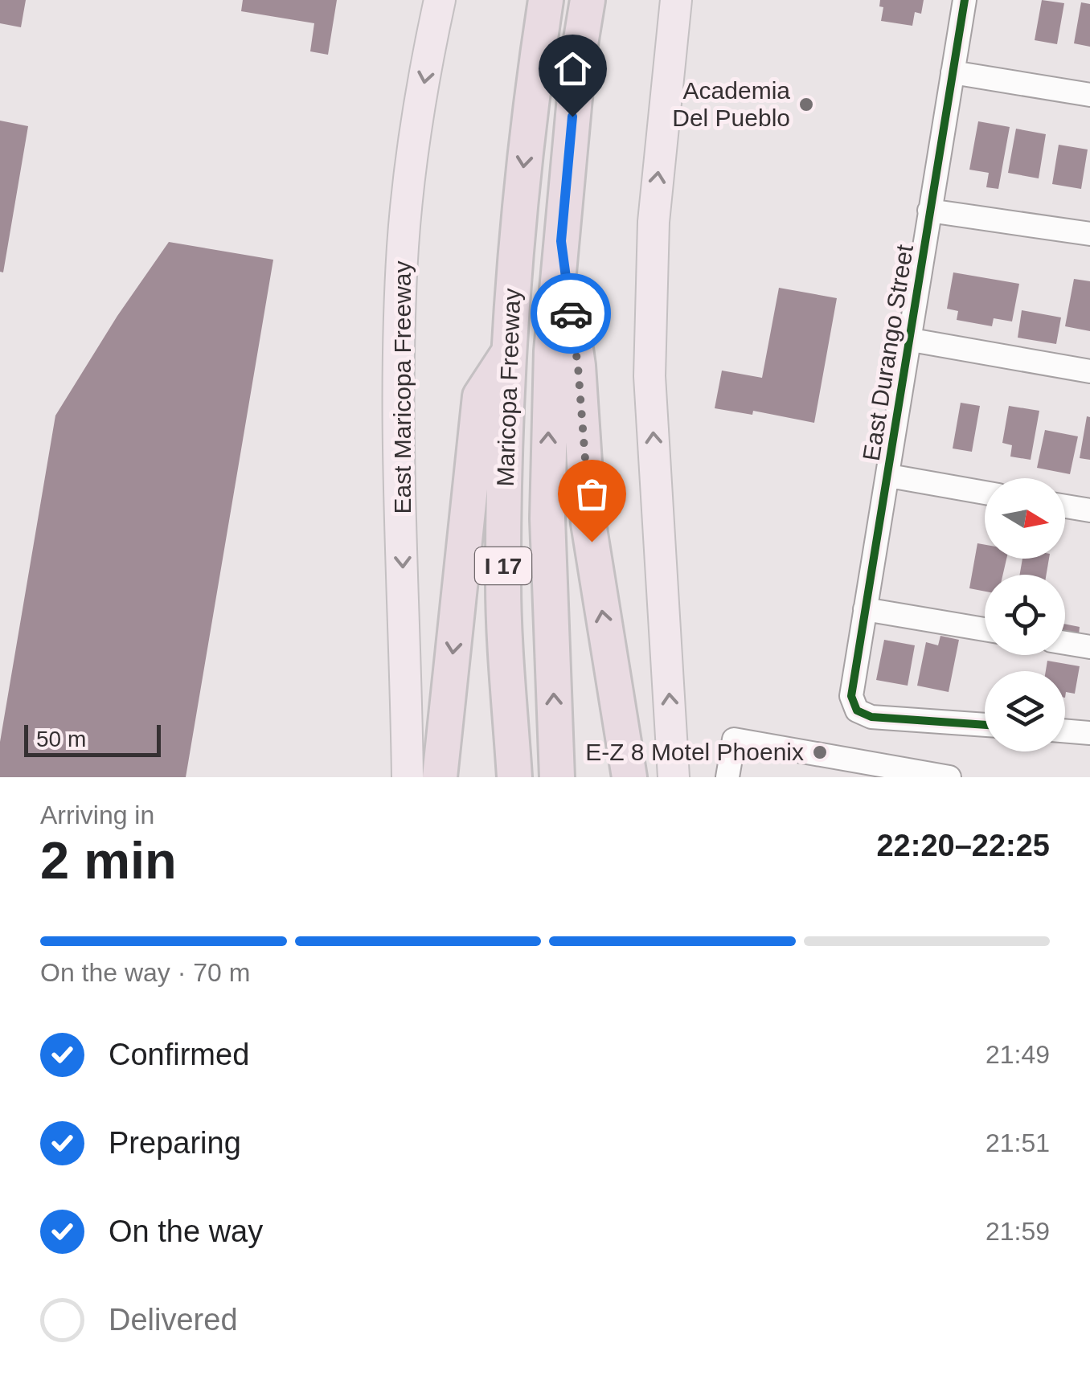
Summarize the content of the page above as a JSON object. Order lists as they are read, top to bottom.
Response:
{
  "streets": {
    "highway": ["Maricopa Freeway", "I 17"],
    "main road": ["East Maricopa Freeway"],
    "street": ["East Durango Street"]
  },
  "places": ["Academia Del Pueblo", "E-Z 8 Motel Phoenix"],
  "scale_bar": "50 m",
  "north": "right",
  "page": {
    "scale": "50 m",
    "heading": ["2 min", "Arriving in", "22:20–22:25"],
    "bar": "On the way · 70 m",
    "list": [
      ["Confirmed", "21:49"],
      ["Preparing", "21:51"],
      ["On the way", "21:59"],
      "Delivered"
    ]
  }
}
